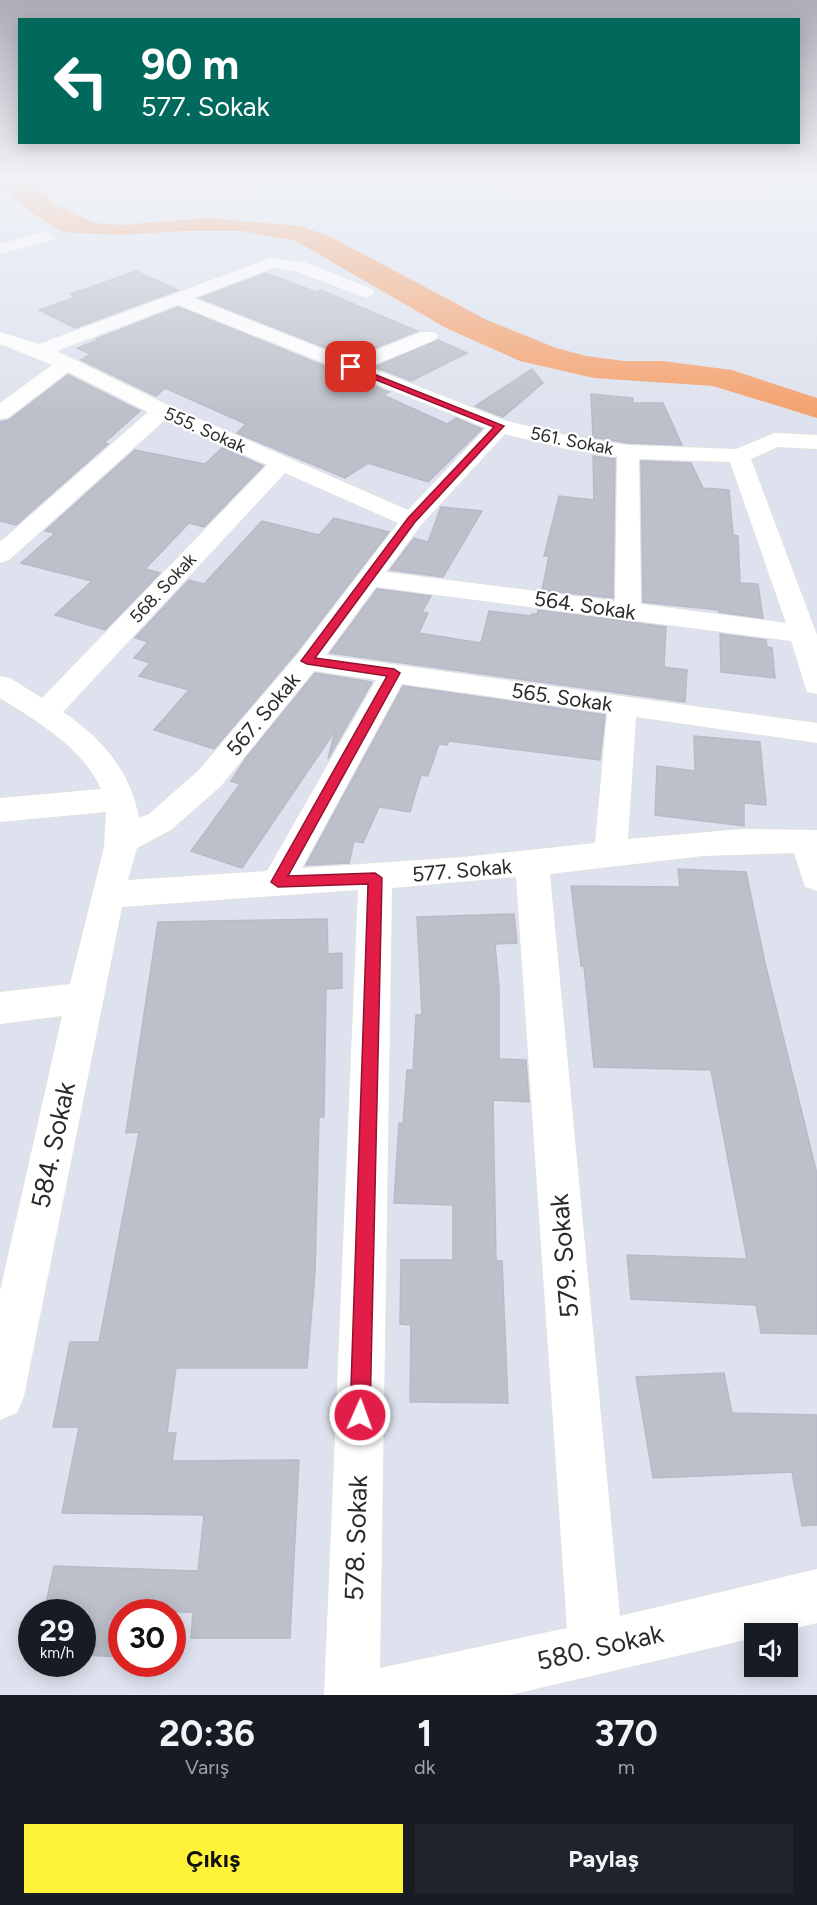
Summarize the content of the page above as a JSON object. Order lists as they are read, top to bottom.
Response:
{
  "streets": {
    "street": [
      "555. Sokak",
      "561. Sokak",
      "568. Sokak",
      "564. Sokak",
      "565. Sokak",
      "567. Sokak",
      "577. Sokak",
      "584. Sokak",
      "579. Sokak",
      "578. Sokak",
      "580. Sokak"
    ]
  },
  "crossings": [
    ["555. Sokak", "568. Sokak"],
    ["555. Sokak", "567. Sokak"],
    ["561. Sokak", "567. Sokak"],
    ["568. Sokak", "584. Sokak"],
    ["564. Sokak", "567. Sokak"],
    ["565. Sokak", "567. Sokak"],
    ["567. Sokak", "584. Sokak"],
    ["577. Sokak", "584. Sokak"],
    ["577. Sokak", "579. Sokak"],
    ["577. Sokak", "578. Sokak"],
    ["579. Sokak", "580. Sokak"]
  ],
  "page": {
    "turn": ["90 m", "577. Sokak"],
    "speed": "29 km/h",
    "limit": "30",
    "eta": [
      "20:36",
      "Varış",
      "1",
      "dk",
      "370",
      "m"
    ],
    "buttons": ["Çıkış", "Paylaş"]
  }
}
